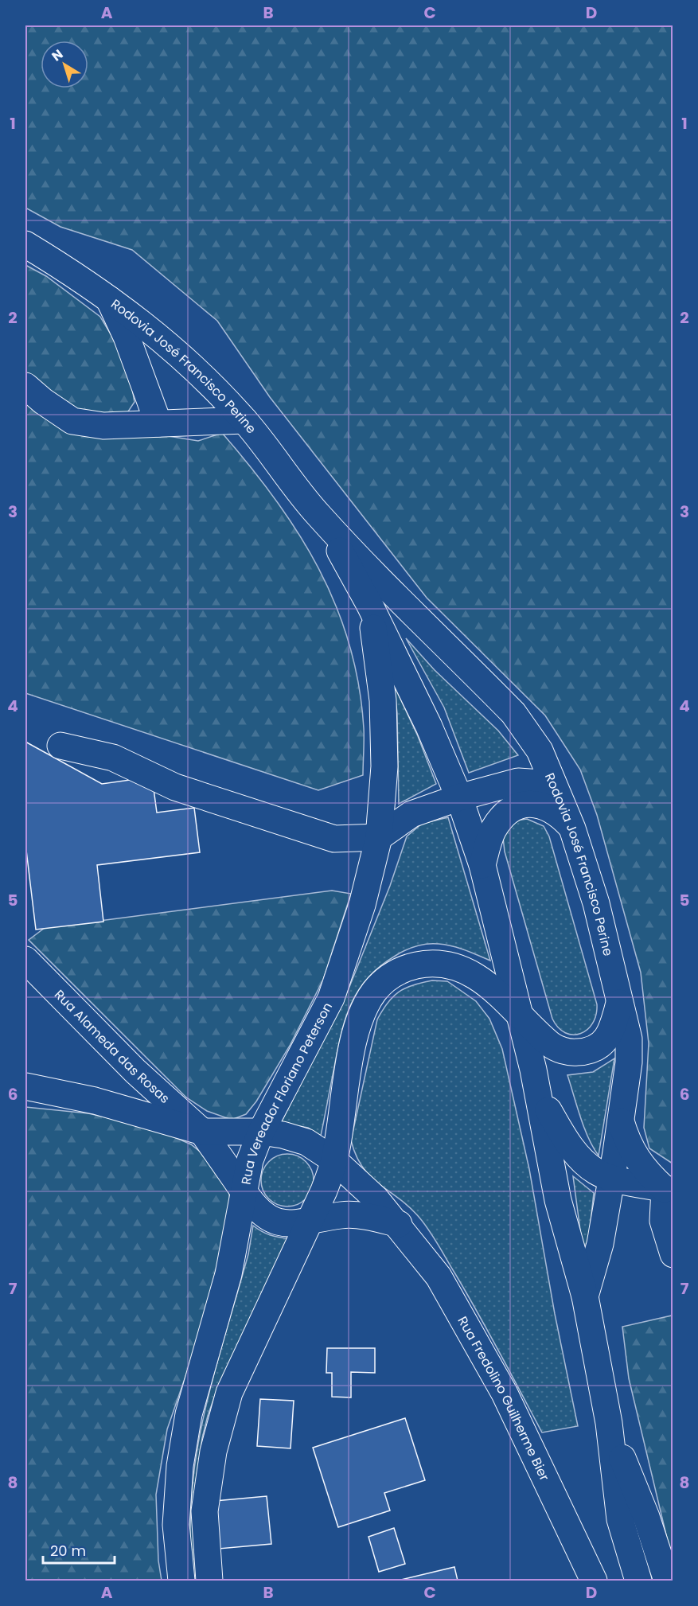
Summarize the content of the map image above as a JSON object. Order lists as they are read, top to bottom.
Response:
{
  "streets": {
    "main road": [
      "Rodovia José Francisco Perine",
      "Rua Alameda das Rosas",
      "Rua Vereador Floriano Peterson",
      "Rua Fredolino Guilherme Bier"
    ]
  },
  "crossings": [
    ["Rodovia José Francisco Perine", "Rua Vereador Floriano Peterson"],
    ["Rua Alameda das Rosas", "Rua Fredolino Guilherme Bier"],
    ["Rua Vereador Floriano Peterson", "Rua Fredolino Guilherme Bier"]
  ],
  "scale_bar": "20 m",
  "north": "top left",
  "grid": {
    "columns": [
      "A",
      "B",
      "C",
      "D"
    ],
    "rows": [
      "1",
      "2",
      "3",
      "4",
      "5",
      "6",
      "7",
      "8"
    ]
  }
}
